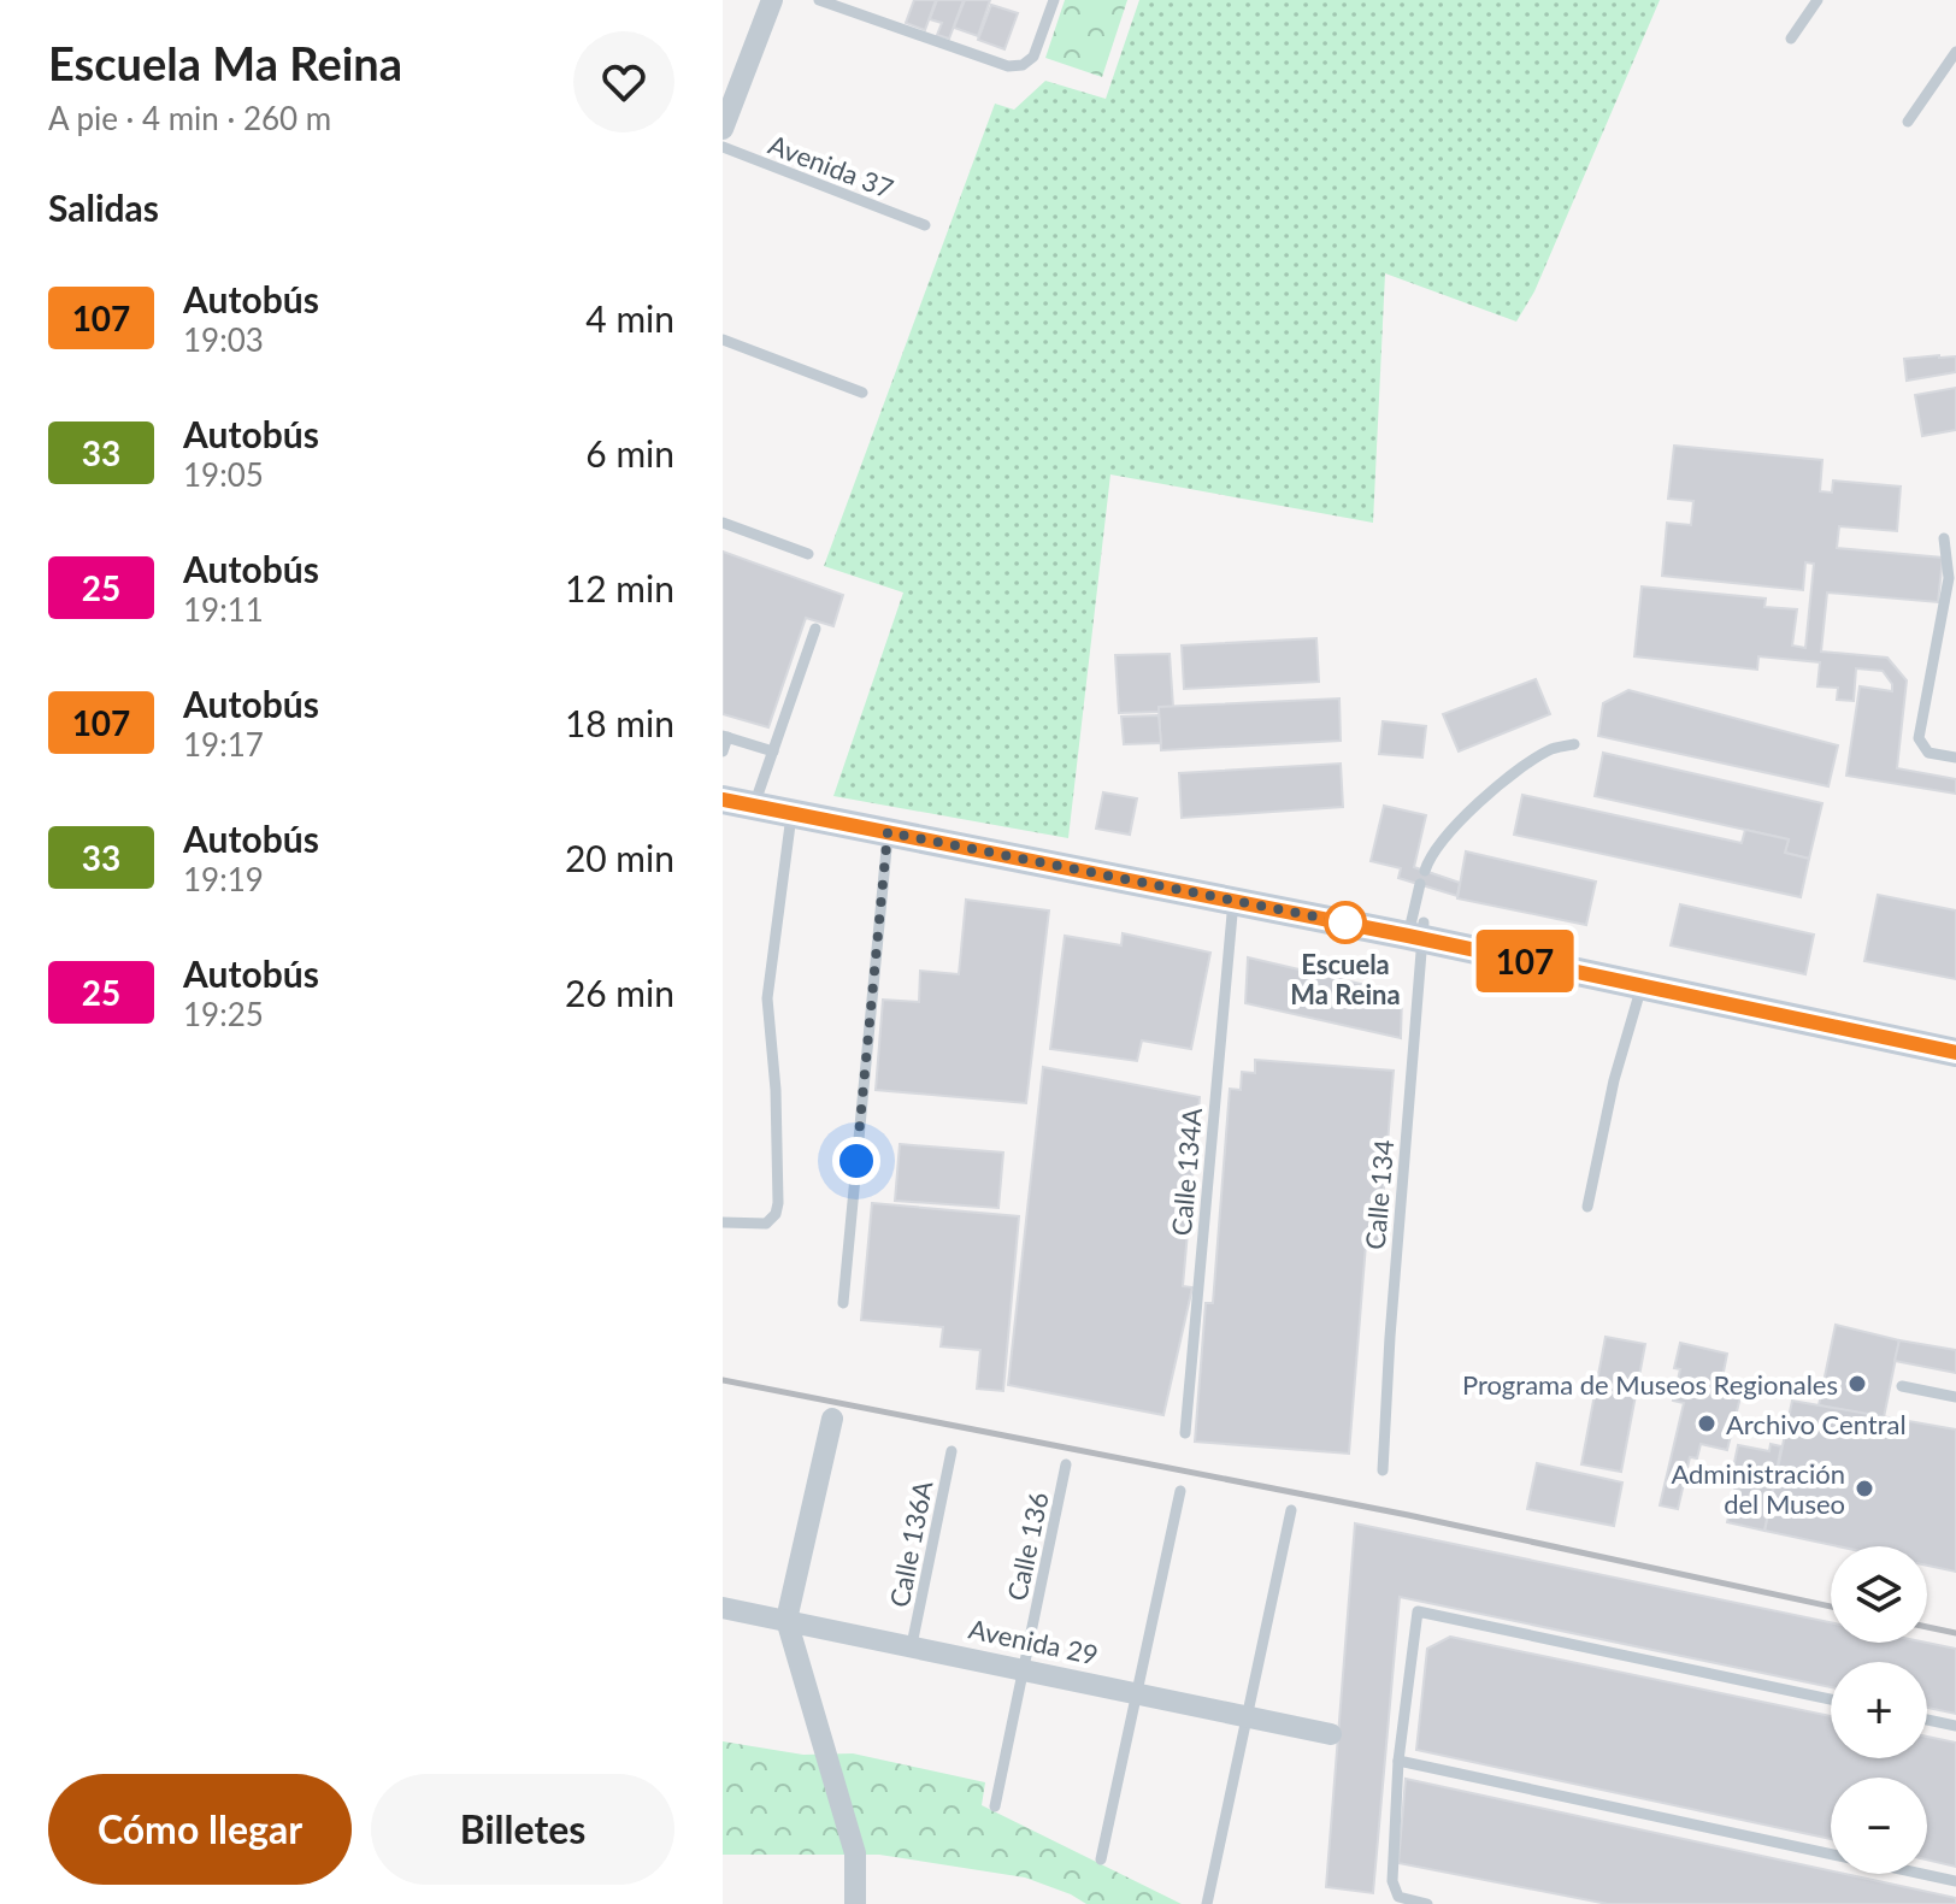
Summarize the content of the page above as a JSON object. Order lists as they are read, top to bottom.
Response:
{
  "streets": {
    "street": ["Avenida 29"],
    "lane": [
      "Avenida 37",
      "Calle 134A",
      "Calle 134",
      "Calle 136A",
      "Calle 136"
    ]
  },
  "crossings": [
    ["Calle 136A", "Avenida 29"],
    ["Calle 136", "Avenida 29"]
  ],
  "places": [
    "Escuela Ma Reina",
    "Programa de Museos Regionales",
    "Archivo Central",
    "Administración del Museo"
  ],
  "lines": ["bus line 107"],
  "page": {
    "heading": [
      ["Escuela Ma Reina", "A pie · 4 min · 260 m"],
      "Salidas"
    ],
    "on_map": "107",
    "list": [
      {
        "mark": "107",
        "name": "Autobús",
        "note": "19:03",
        "value": "4 min"
      },
      {
        "mark": "33",
        "name": "Autobús",
        "note": "19:05",
        "value": "6 min"
      },
      {
        "mark": "25",
        "name": "Autobús",
        "note": "19:11",
        "value": "12 min"
      },
      {
        "mark": "107",
        "name": "Autobús",
        "note": "19:17",
        "value": "18 min"
      },
      {
        "mark": "33",
        "name": "Autobús",
        "note": "19:19",
        "value": "20 min"
      },
      {
        "mark": "25",
        "name": "Autobús",
        "note": "19:25",
        "value": "26 min"
      }
    ],
    "map_buttons": ["+", "−"],
    "buttons": ["Cómo llegar", "Billetes"]
  }
}
